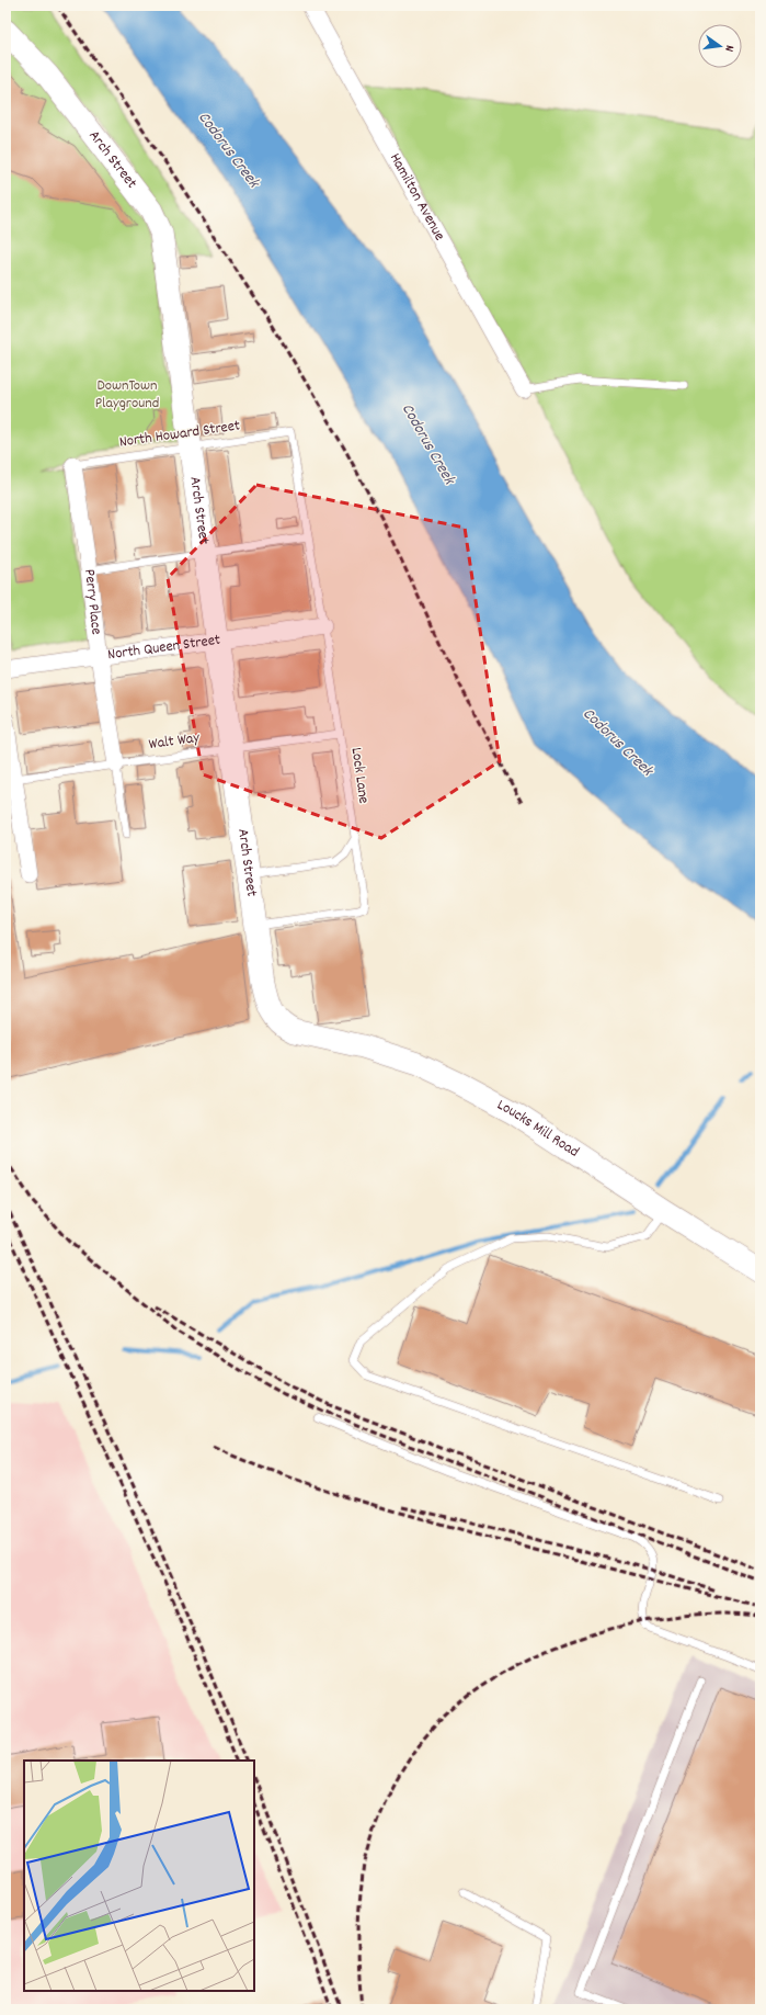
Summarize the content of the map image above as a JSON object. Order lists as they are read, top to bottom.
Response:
{
  "streets": {
    "street": [
      "Arch Street",
      "Hamilton Avenue",
      "Perry Place",
      "North Queen Street",
      "Loucks Mill Road"
    ],
    "lane": ["North Howard Street", "Walt Way", "Lock Lane"]
  },
  "crossings": [
    ["Arch Street", "North Howard Street"],
    ["Arch Street", "North Queen Street"],
    ["Arch Street", "Walt Way"],
    ["Arch Street", "Lock Lane"],
    ["Arch Street", "Loucks Mill Road"],
    ["North Howard Street", "Perry Place"],
    ["North Howard Street", "Lock Lane"],
    ["Perry Place", "North Queen Street"],
    ["Perry Place", "Walt Way"],
    ["North Queen Street", "Lock Lane"],
    ["Walt Way", "Lock Lane"]
  ],
  "water": ["Codorus Creek"],
  "parks": ["DownTown Playground"],
  "north": "right"
}
